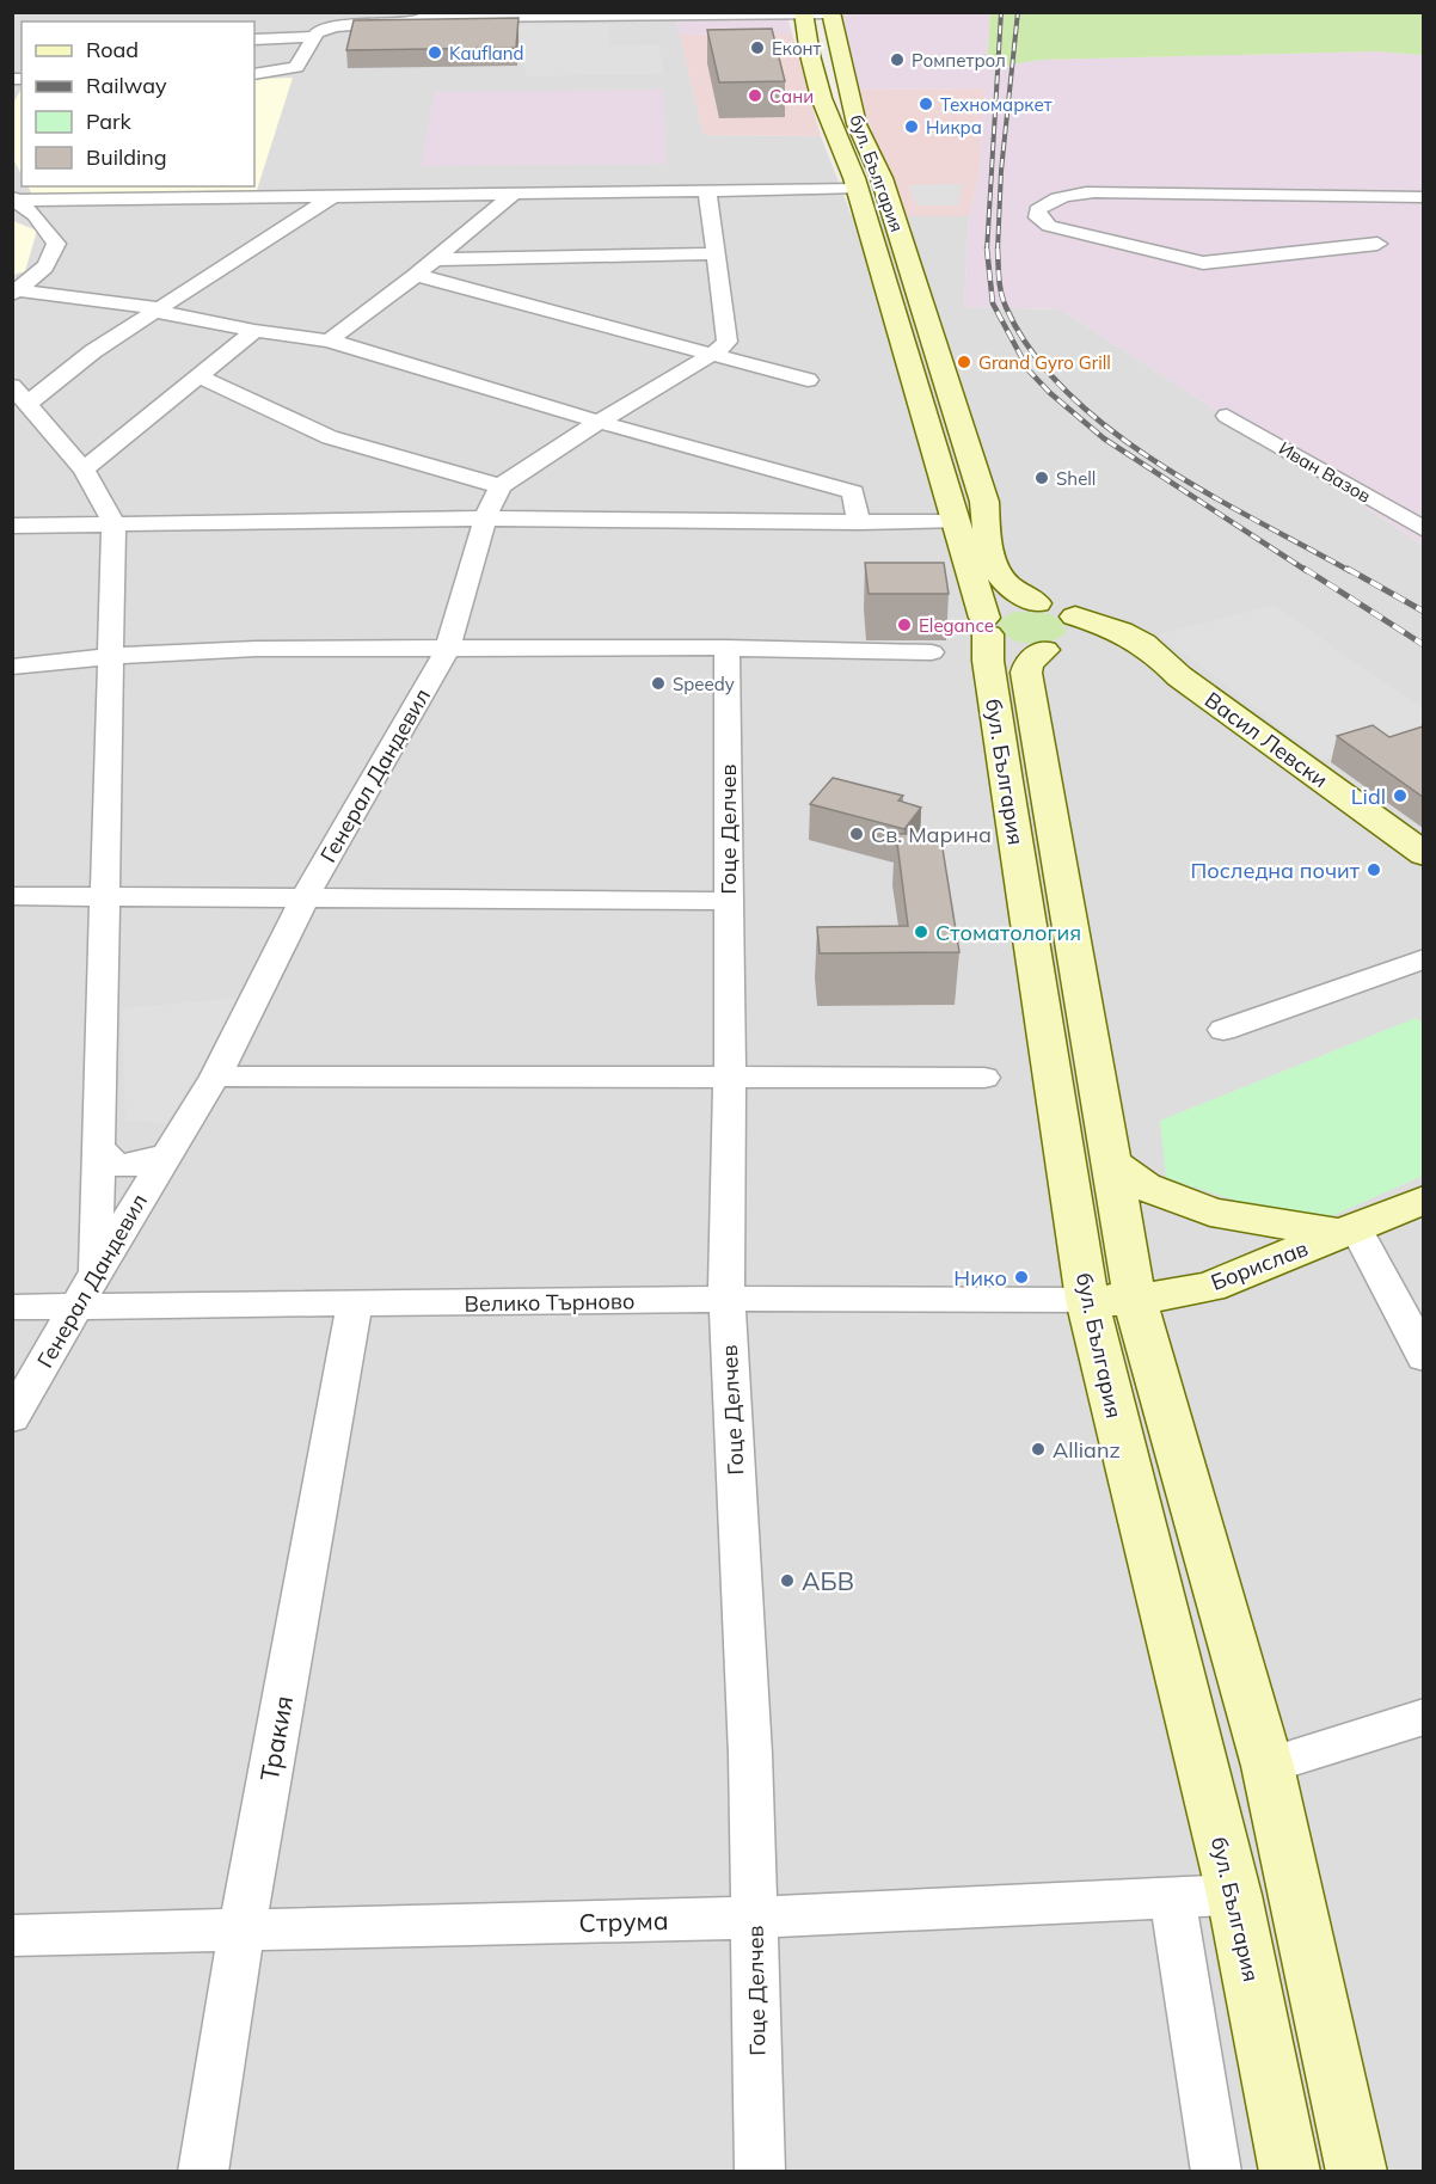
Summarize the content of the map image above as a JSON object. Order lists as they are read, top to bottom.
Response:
{
  "streets": {
    "main road": ["бул. България", "Васил Левски", "Борислав"],
    "street": [
      "Иван Вазов",
      "Генерал Дандевил",
      "Гоце Делчев",
      "Велико Търново",
      "Тракия",
      "Струма"
    ]
  },
  "crossings": [
    ["бул. България", "Васил Левски"],
    ["бул. България", "Борислав"],
    ["бул. България", "Велико Търново"],
    ["бул. България", "Струма"],
    ["Генерал Дандевил", "Велико Търново"],
    ["Гоце Делчев", "Велико Търново"],
    ["Гоце Делчев", "Струма"],
    ["Борислав", "Велико Търново"],
    ["Велико Търново", "Тракия"],
    ["Тракия", "Струма"]
  ],
  "places": [
    "Еконт",
    "Kaufland",
    "Ромпетрол",
    "Сани",
    "Техномаркет",
    "Никра",
    "Grand Gyro Grill",
    "Shell",
    "Elegance",
    "Speedy",
    "Lidl",
    "Св. Марина",
    "Последна почит",
    "Стоматология",
    "Нико",
    "Allianz",
    "АБВ"
  ],
  "legend": [
    "Road",
    "Railway",
    "Park",
    "Building"
  ]
}
